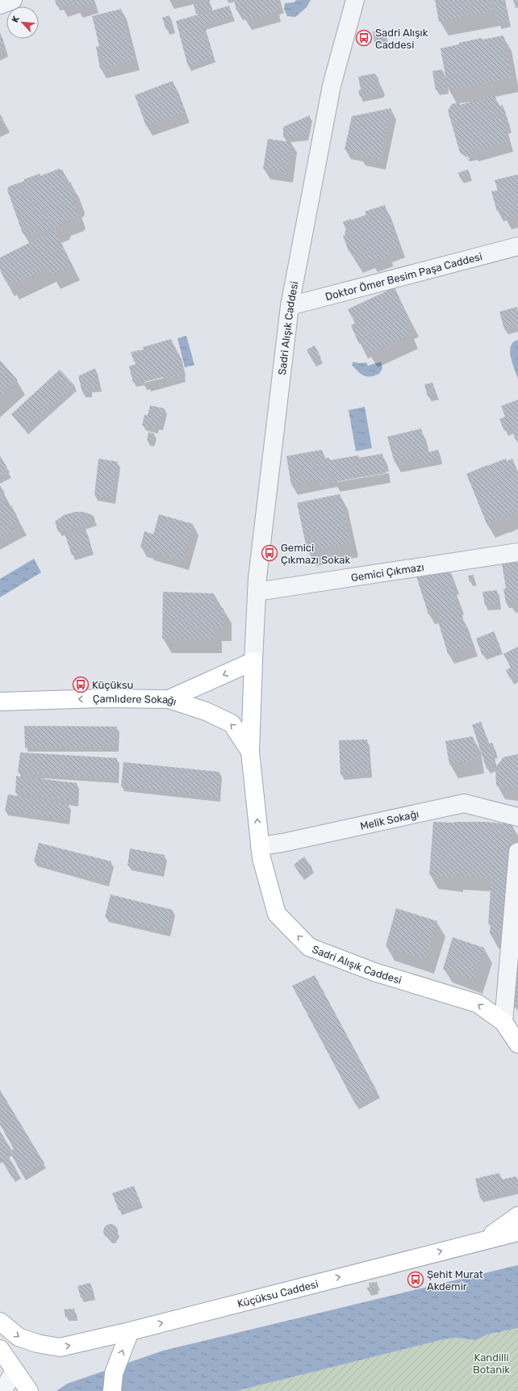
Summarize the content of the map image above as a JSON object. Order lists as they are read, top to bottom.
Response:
{
  "streets": {
    "main road": ["Sadri Alışık Caddesi", "Çamlıdere Sokağı", "Küçüksu Caddesi"],
    "street": ["Doktor Ömer Besim Paşa Caddesi", "Gemici Çıkmazı", "Melik Sokağı"]
  },
  "crossings": [
    ["Doktor Ömer Besim Paşa Caddesi", "Sadri Alışık Caddesi"],
    ["Sadri Alışık Caddesi", "Gemici Çıkmazı"],
    ["Sadri Alışık Caddesi", "Çamlıdere Sokağı"],
    ["Sadri Alışık Caddesi", "Melik Sokağı"]
  ],
  "one_way": ["Çamlıdere Sokağı", "Küçüksu Caddesi"],
  "parks": ["Kandilli Botanik"],
  "places": {
    "bus stop": [
      "Sadri Alışık Caddesi",
      "Gemici Çıkmazı Sokak",
      "Küçüksu",
      "Şehit Murat Akdemir"
    ]
  },
  "north": "top left"
}
